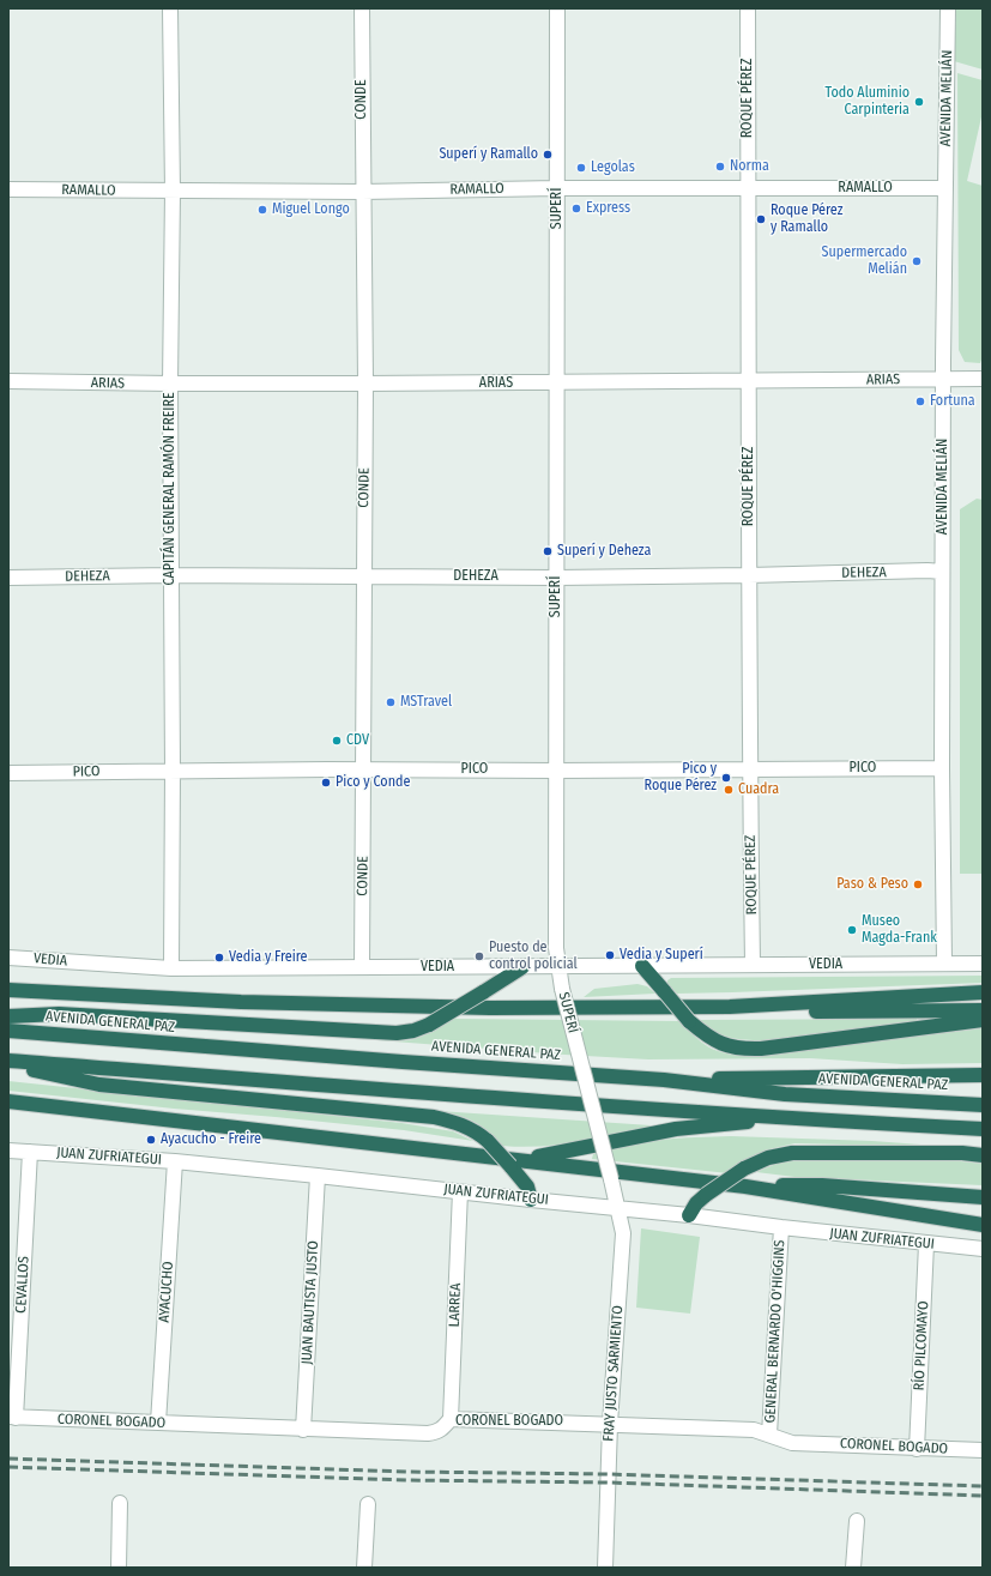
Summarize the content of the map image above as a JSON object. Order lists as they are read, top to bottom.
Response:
{
  "streets": {
    "highway": ["AVENIDA GENERAL PAZ"],
    "street": [
      "ROQUE PÉREZ",
      "AVENIDA MELIÁN",
      "CONDE",
      "RAMALLO",
      "SUPERÍ",
      "ARIAS",
      "CAPITÁN GENERAL RAMÓN FREIRE",
      "DEHEZA",
      "PICO",
      "VEDIA",
      "JUAN ZUFRIATEGUI",
      "CEVALLOS",
      "AYACUCHO",
      "JUAN BAUTISTA JUSTO",
      "LARREA",
      "GENERAL BERNARDO O'HIGGINS",
      "RÍO PILCOMAYO",
      "FRAY JUSTO SARMIENTO",
      "CORONEL BOGADO"
    ]
  },
  "crossings": [
    ["ROQUE PÉREZ", "RAMALLO"],
    ["ROQUE PÉREZ", "ARIAS"],
    ["ROQUE PÉREZ", "DEHEZA"],
    ["ROQUE PÉREZ", "PICO"],
    ["ROQUE PÉREZ", "VEDIA"],
    ["AVENIDA MELIÁN", "RAMALLO"],
    ["AVENIDA MELIÁN", "ARIAS"],
    ["AVENIDA MELIÁN", "DEHEZA"],
    ["AVENIDA MELIÁN", "PICO"],
    ["AVENIDA MELIÁN", "VEDIA"],
    ["CONDE", "RAMALLO"],
    ["CONDE", "ARIAS"],
    ["CONDE", "DEHEZA"],
    ["CONDE", "PICO"],
    ["CONDE", "VEDIA"],
    ["RAMALLO", "SUPERÍ"],
    ["RAMALLO", "CAPITÁN GENERAL RAMÓN FREIRE"],
    ["SUPERÍ", "ARIAS"],
    ["SUPERÍ", "DEHEZA"],
    ["SUPERÍ", "PICO"],
    ["SUPERÍ", "VEDIA"],
    ["SUPERÍ", "FRAY JUSTO SARMIENTO"],
    ["ARIAS", "CAPITÁN GENERAL RAMÓN FREIRE"],
    ["CAPITÁN GENERAL RAMÓN FREIRE", "DEHEZA"],
    ["CAPITÁN GENERAL RAMÓN FREIRE", "PICO"],
    ["CAPITÁN GENERAL RAMÓN FREIRE", "VEDIA"],
    ["JUAN ZUFRIATEGUI", "CEVALLOS"],
    ["JUAN ZUFRIATEGUI", "AYACUCHO"],
    ["JUAN ZUFRIATEGUI", "JUAN BAUTISTA JUSTO"],
    ["JUAN ZUFRIATEGUI", "LARREA"],
    ["JUAN ZUFRIATEGUI", "GENERAL BERNARDO O'HIGGINS"],
    ["JUAN ZUFRIATEGUI", "RÍO PILCOMAYO"],
    ["JUAN ZUFRIATEGUI", "FRAY JUSTO SARMIENTO"],
    ["CEVALLOS", "CORONEL BOGADO"],
    ["AYACUCHO", "CORONEL BOGADO"],
    ["JUAN BAUTISTA JUSTO", "CORONEL BOGADO"],
    ["LARREA", "CORONEL BOGADO"],
    ["GENERAL BERNARDO O'HIGGINS", "CORONEL BOGADO"],
    ["RÍO PILCOMAYO", "CORONEL BOGADO"],
    ["FRAY JUSTO SARMIENTO", "CORONEL BOGADO"]
  ],
  "places": [
    "Todo Aluminio Carpinteria",
    "Superí y Ramallo",
    "Norma",
    "Legolas",
    "Express",
    "Miguel Longo",
    "Roque Pérez y Ramallo",
    "Supermercado Melián",
    "Fortuna",
    "Superí y Deheza",
    "MSTravel",
    "CDV",
    "Pico y Roque Pérez",
    "Pico y Conde",
    "Cuadra",
    "Paso & Peso",
    "Museo Magda-Frank",
    "Vedia y Superí",
    "Puesto de control policial",
    "Vedia y Freire",
    "Ayacucho - Freire"
  ]
}
